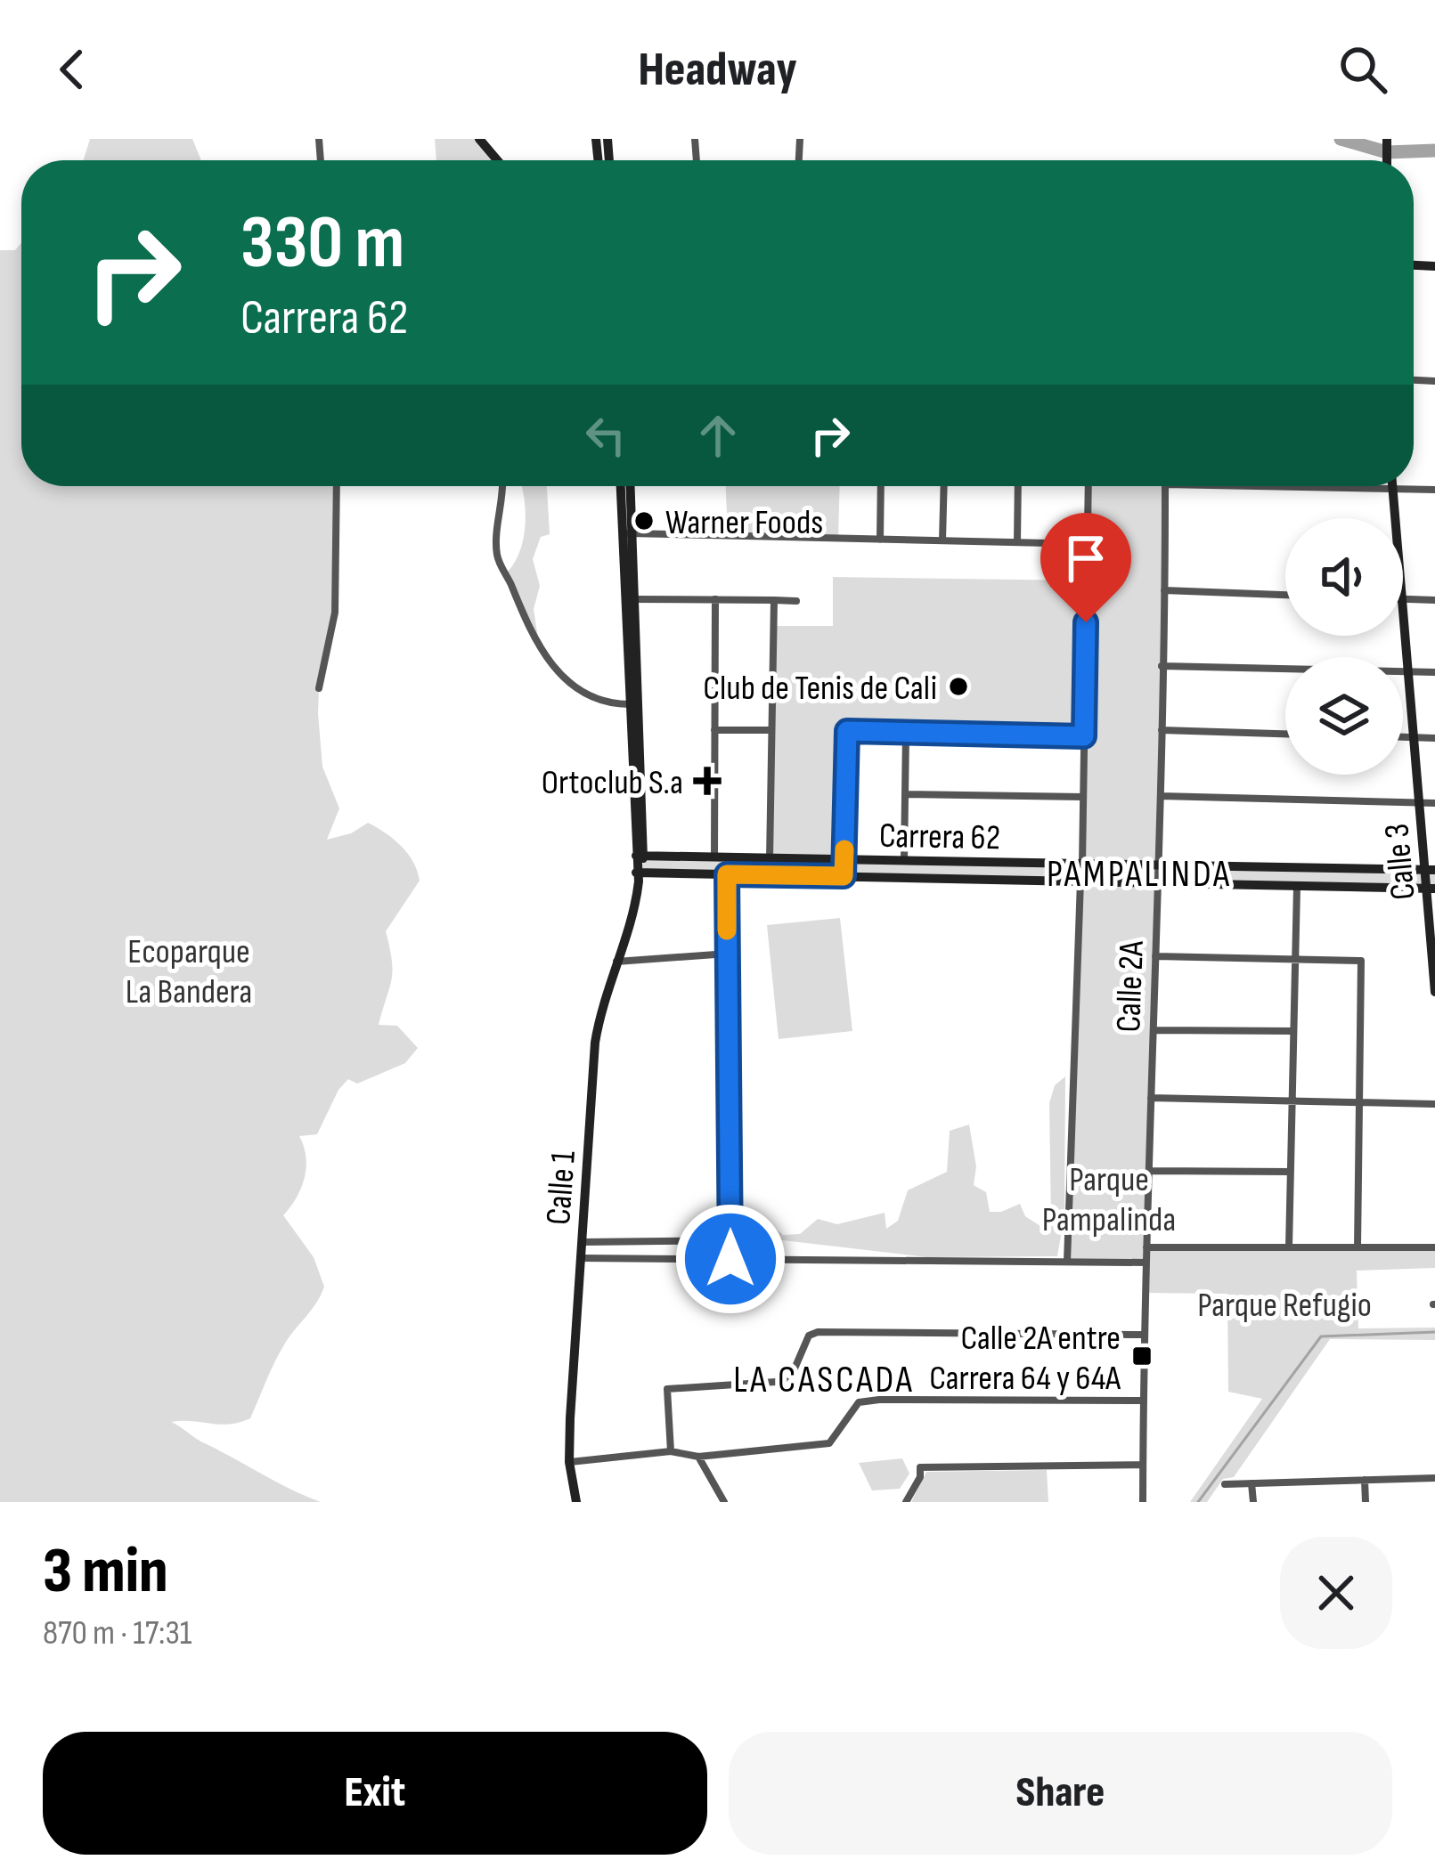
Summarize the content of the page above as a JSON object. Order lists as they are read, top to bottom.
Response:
{
  "streets": {
    "street": [
      "Carrera 62",
      "Calle 3",
      "Calle 2A",
      "Calle 1"
    ]
  },
  "crossings": [
    ["Carrera 62", "Calle 3"],
    ["Carrera 62", "Calle 2A"],
    ["Carrera 62", "Calle 1"]
  ],
  "districts": ["PAMPALINDA", "LA CASCADA"],
  "parks": ["Ecoparque La Bandera", "Parque Pampalinda", "Parque Refugio"],
  "places": {
    "other": ["Warner Foods", "Club de Tenis de Cali"],
    "health": ["Ortoclub S.a"],
    "transit": ["Calle 2A entre Carrera 64 y 64A"]
  },
  "page": {
    "header": "Headway",
    "turn": ["330 m", "Carrera 62"],
    "heading": ["3 min", "870 m · 17:31"],
    "buttons": ["Exit", "Share"]
  }
}
